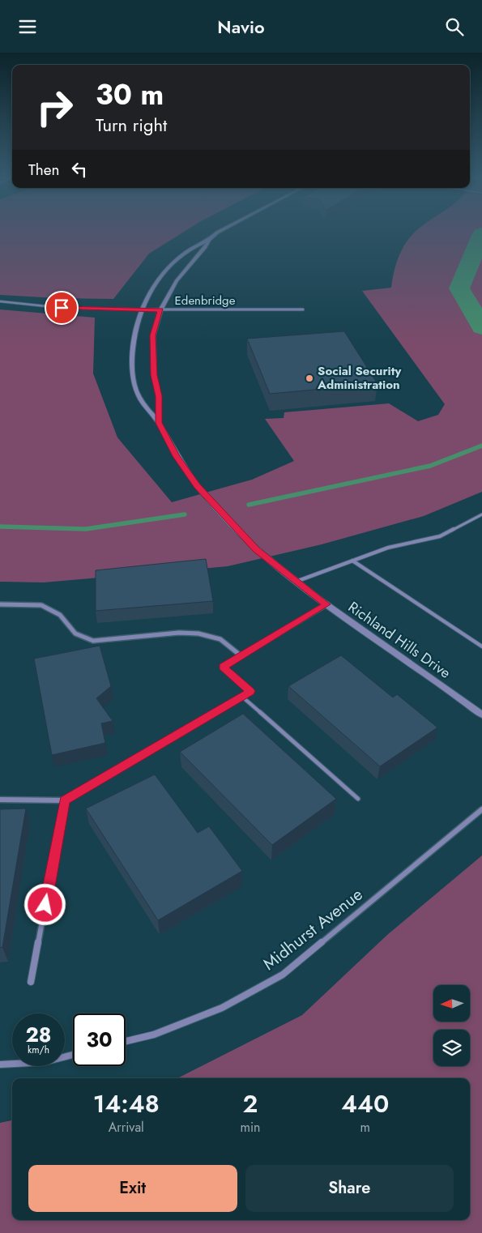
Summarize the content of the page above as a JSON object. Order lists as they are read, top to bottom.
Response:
{
  "streets": {
    "street": ["Edenbridge", "Richland Hills Drive", "Midhurst Avenue"]
  },
  "crossings": [
    ["Edenbridge", "Richland Hills Drive"]
  ],
  "places": ["Social Security Administration"],
  "north": "left",
  "page": {
    "header": "Navio",
    "turn": ["30 m", "Turn right"],
    "then": "Then",
    "speed": "28 km/h",
    "limit": "30",
    "eta": [
      "14:48",
      "Arrival",
      "2",
      "min",
      "440",
      "m"
    ],
    "buttons": ["Exit", "Share"]
  }
}
